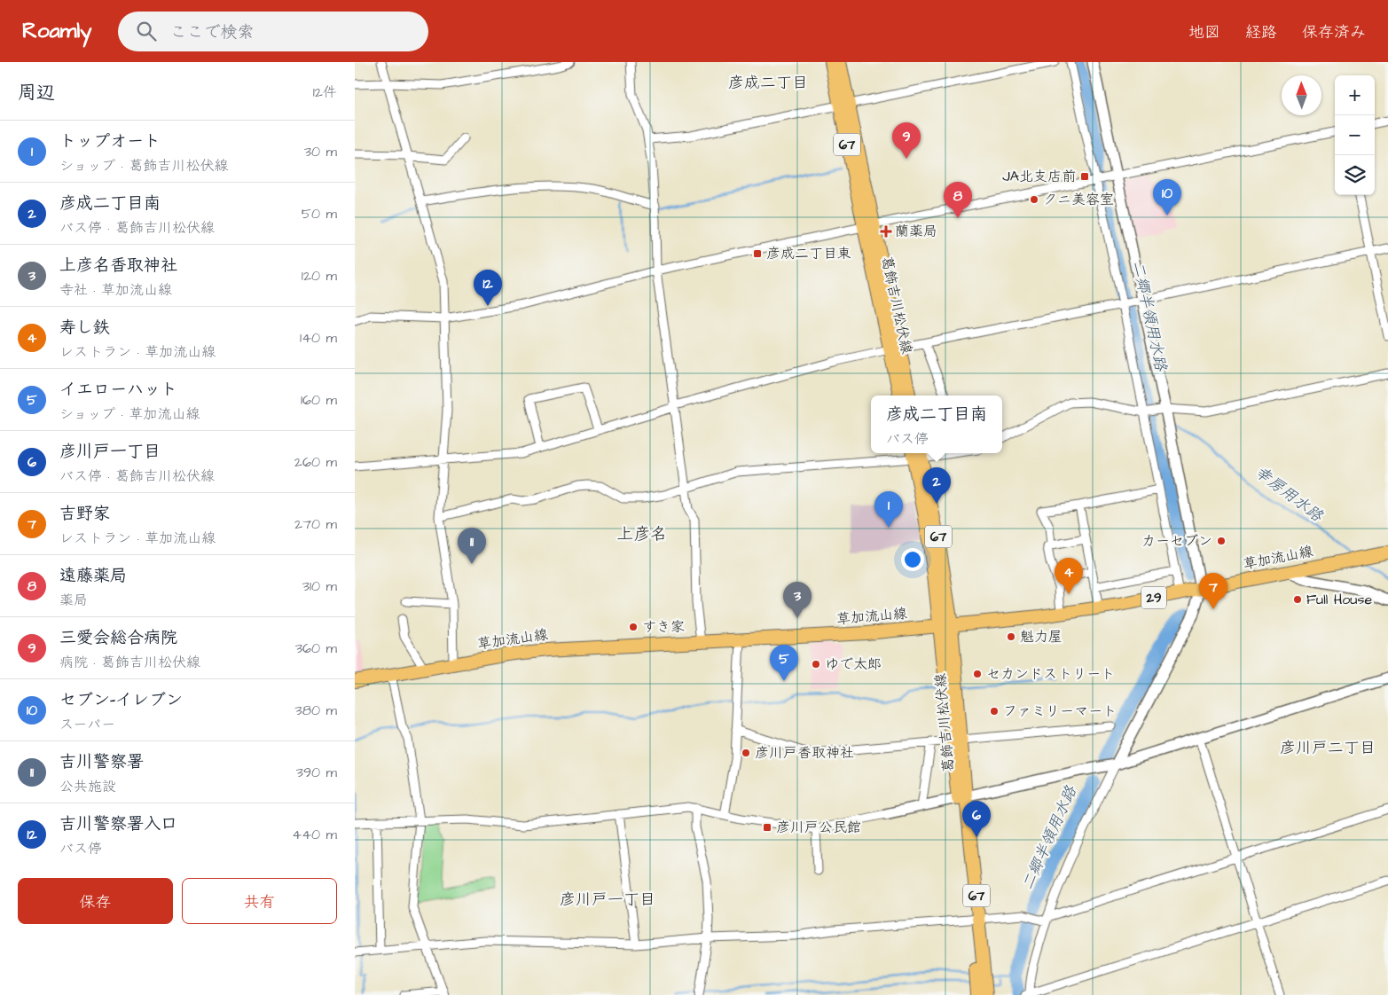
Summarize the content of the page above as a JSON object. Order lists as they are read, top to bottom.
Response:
{
  "streets": {
    "main road": [
      "67",
      "葛飾吉川松伏線",
      "草加流山線",
      "29"
    ]
  },
  "crossings": [
    ["葛飾吉川松伏線", "草加流山線"]
  ],
  "districts": [
    "彦成二丁目",
    "上彦名",
    "彦川戸二丁目",
    "彦川戸一丁目"
  ],
  "water": ["二郷半領用水路", "幸房用水路"],
  "places": {
    "transit": ["JA北支店前", "彦成二丁目東", "彦川戸公民館"],
    "other": [
      "クニ美容室",
      "カーセブン",
      "Full House",
      "すき家",
      "魁力屋",
      "ゆで太郎",
      "セカンドストリート",
      "ファミリーマート",
      "彦川戸香取神社"
    ],
    "health": ["蘭薬局"]
  },
  "north": "top",
  "page": {
    "header": "Roamly",
    "search": "ここで検索",
    "nav": ["地図", "経路", "保存済み"],
    "heading": ["周辺", "12件"],
    "map_buttons": ["+", "−"],
    "list": [
      {
        "mark": "1",
        "name": "トップオート",
        "note": "ショップ · 葛飾吉川松伏線",
        "value": "30 m"
      },
      {
        "mark": "2",
        "name": "彦成二丁目南",
        "note": "バス停 · 葛飾吉川松伏線",
        "value": "50 m"
      },
      {
        "mark": "3",
        "name": "上彦名香取神社",
        "note": "寺社 · 草加流山線",
        "value": "120 m"
      },
      {
        "mark": "4",
        "name": "寿し鉄",
        "note": "レストラン · 草加流山線",
        "value": "140 m"
      },
      {
        "mark": "5",
        "name": "イエローハット",
        "note": "ショップ · 草加流山線",
        "value": "160 m"
      },
      {
        "mark": "6",
        "name": "彦川戸一丁目",
        "note": "バス停 · 葛飾吉川松伏線",
        "value": "260 m"
      },
      {
        "mark": "7",
        "name": "吉野家",
        "note": "レストラン · 草加流山線",
        "value": "270 m"
      },
      {
        "mark": "8",
        "name": "遠藤薬局",
        "note": "薬局",
        "value": "310 m"
      },
      {
        "mark": "9",
        "name": "三愛会総合病院",
        "note": "病院 · 葛飾吉川松伏線",
        "value": "360 m"
      },
      {
        "mark": "10",
        "name": "セブン-イレブン",
        "note": "スーパー",
        "value": "380 m"
      },
      {
        "mark": "11",
        "name": "吉川警察署",
        "note": "公共施設",
        "value": "390 m"
      },
      {
        "mark": "12",
        "name": "吉川警察署入口",
        "note": "バス停",
        "value": "440 m"
      }
    ],
    "pins": [
      "9",
      "10",
      "8",
      "12",
      "2",
      "1",
      "11",
      "4",
      "7",
      "3",
      "5",
      "6"
    ],
    "popup": ["彦成二丁目南", "バス停"],
    "buttons": ["保存", "共有"]
  }
}
